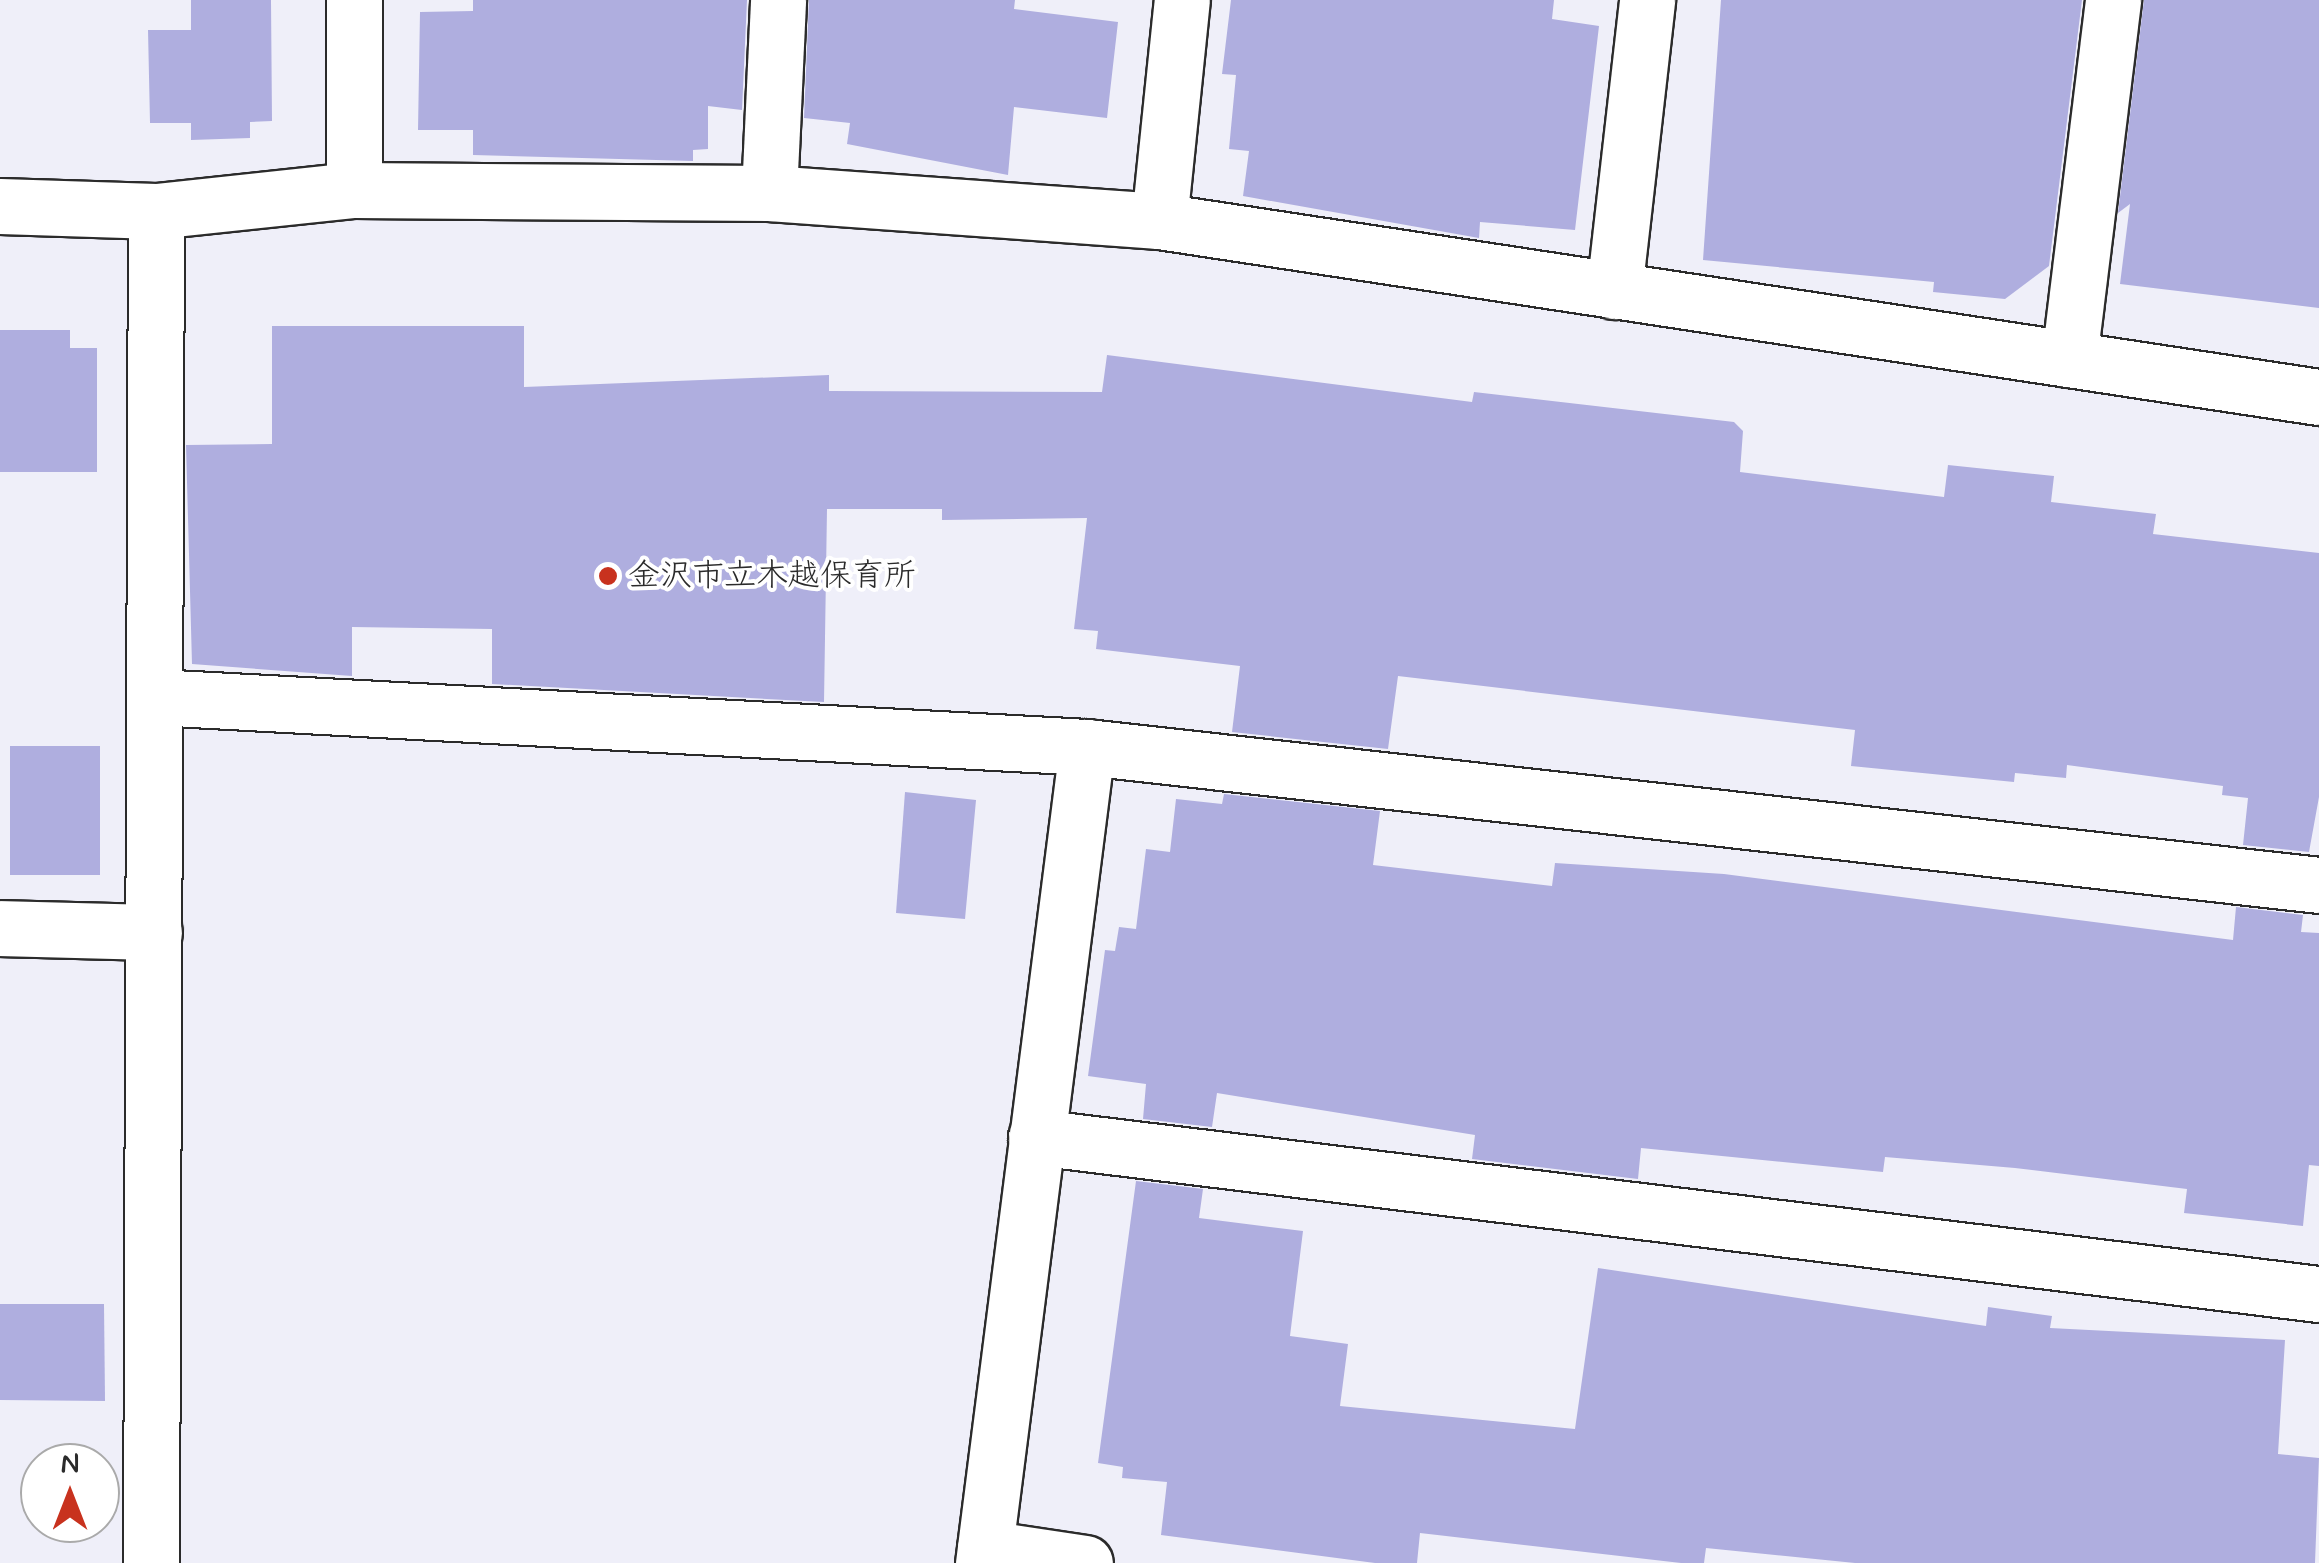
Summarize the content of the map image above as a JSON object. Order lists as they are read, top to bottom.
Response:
{
  "places": ["金沢市立木越保育所"],
  "north": "top"
}
